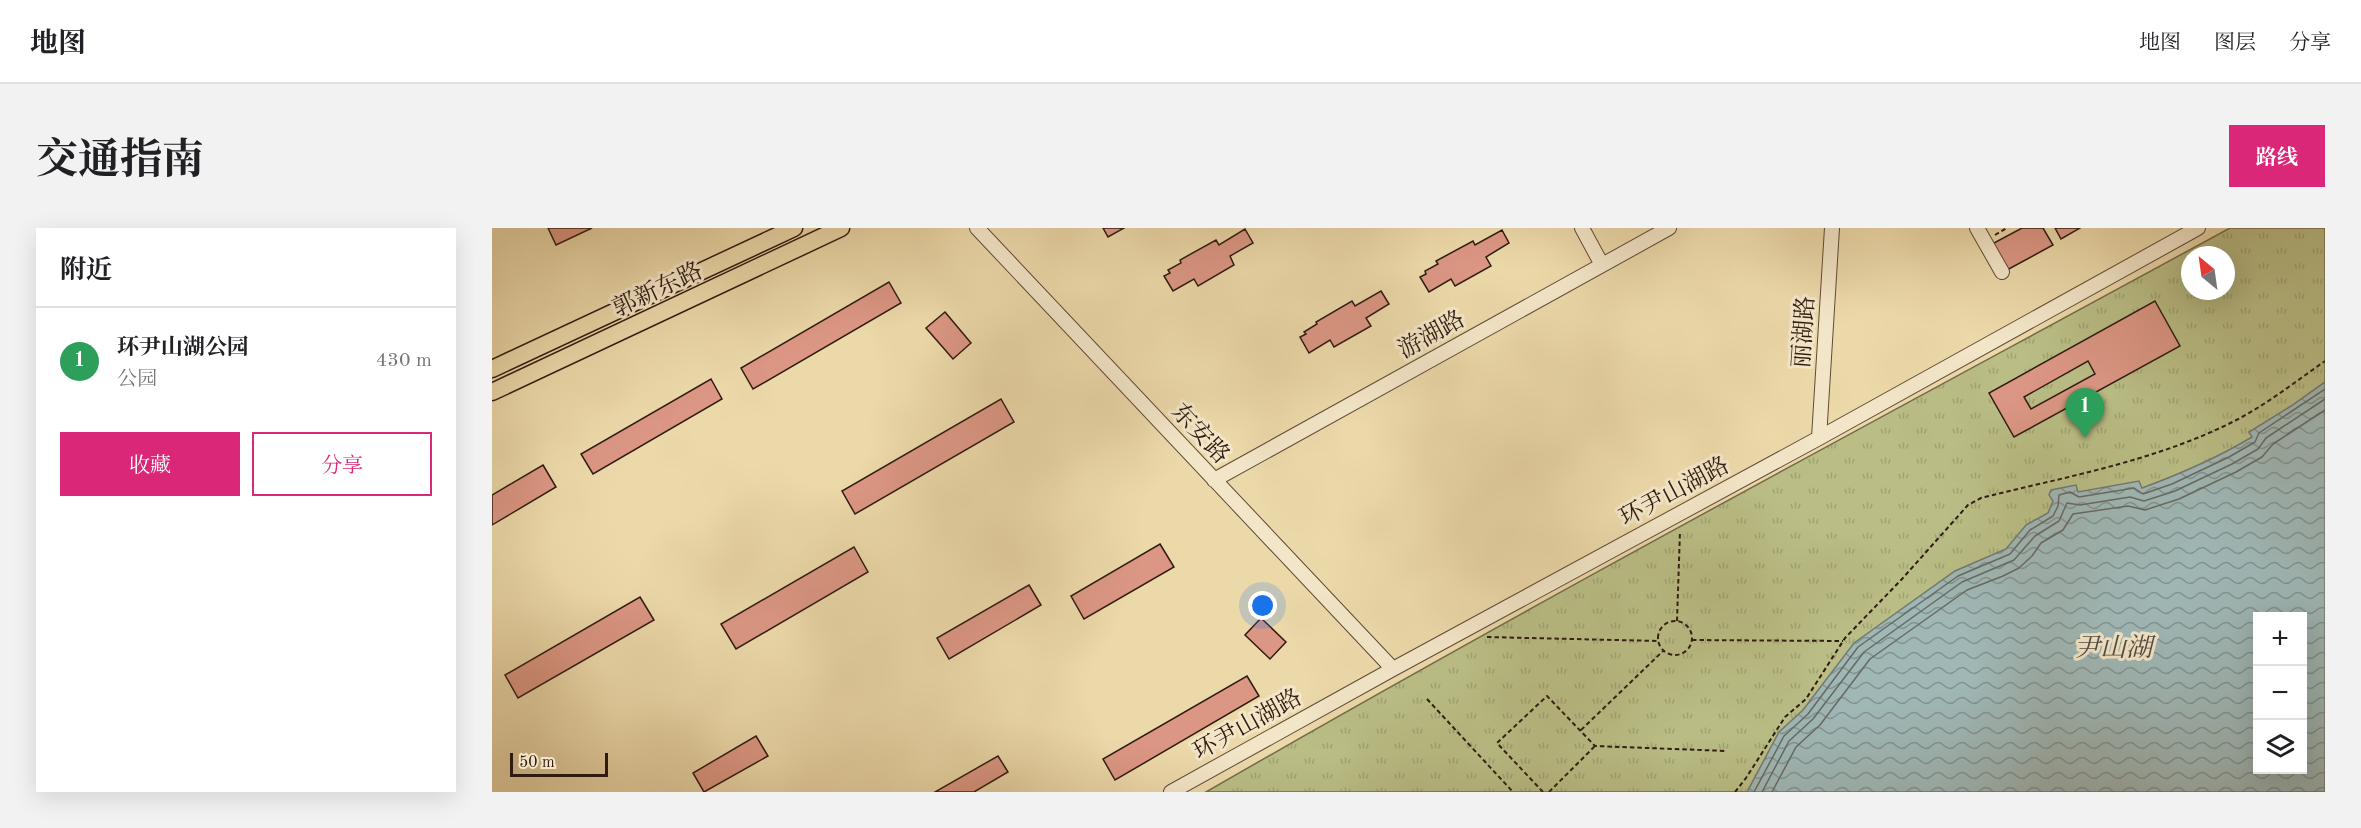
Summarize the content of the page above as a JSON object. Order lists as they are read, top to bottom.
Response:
{
  "streets": {
    "main road": ["郭新东路"],
    "street": [
      "丽湖路",
      "游湖路",
      "东安路",
      "环尹山湖路"
    ]
  },
  "crossings": [
    ["丽湖路", "环尹山湖路"],
    ["游湖路", "东安路"],
    ["东安路", "环尹山湖路"]
  ],
  "water": ["尹山湖"],
  "scale_bar": "50 m",
  "north": "top left",
  "page": {
    "header": "地图",
    "nav": ["地图", "图层", "分享"],
    "title": "交通指南",
    "buttons": [
      "路线",
      ["收藏", "分享"]
    ],
    "heading": "附近",
    "list": [
      {
        "mark": "1",
        "name": "环尹山湖公园",
        "note": "公园",
        "value": "430 m"
      }
    ],
    "pins": "1",
    "map_buttons": ["+", "−"],
    "scale": "50 m"
  }
}
